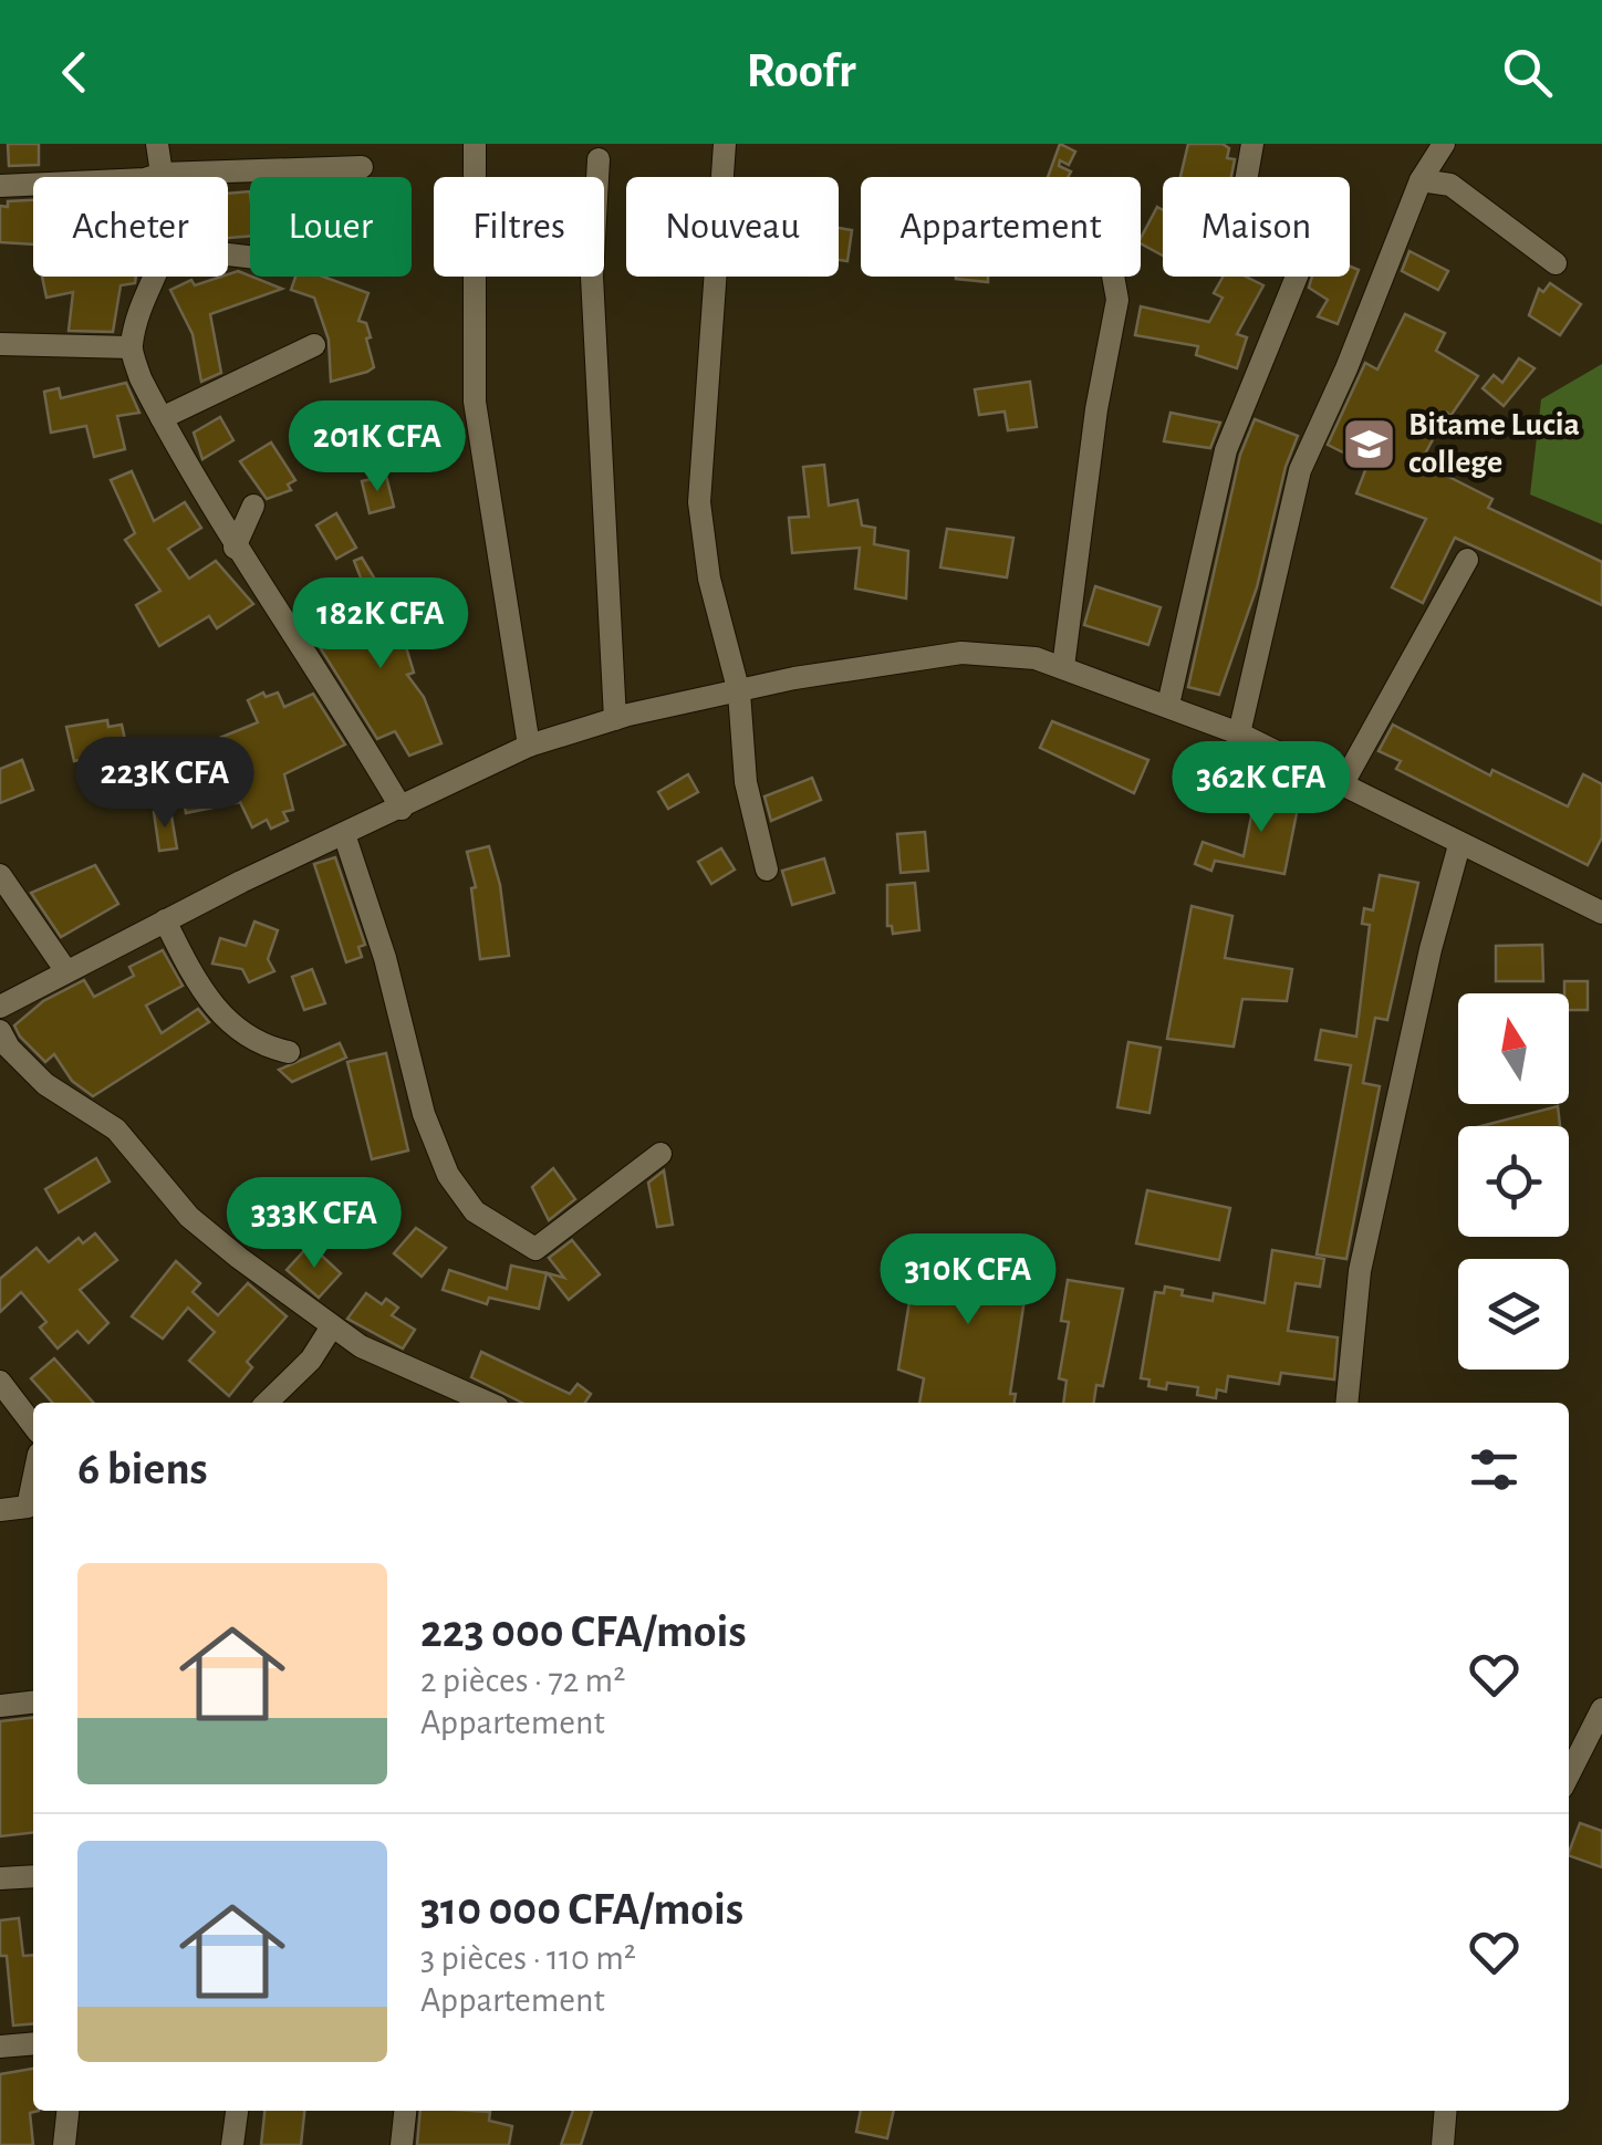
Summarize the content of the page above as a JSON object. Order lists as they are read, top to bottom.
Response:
{
  "places": {
    "school or university": ["Bitame Lucia college"]
  },
  "north": "top",
  "page": {
    "header": "Roofr",
    "chip": [
      "Acheter",
      "Louer",
      "Filtres",
      "Nouveau",
      "Appartement",
      "Maison"
    ],
    "price": [
      "201K CFA",
      "182K CFA",
      "223K CFA",
      "362K CFA",
      "333K CFA",
      "310K CFA"
    ],
    "heading": "6 biens",
    "list": [
      {
        "name": "223 000 CFA/mois",
        "note": "2 pièces · 72 m² · Appartement"
      },
      {
        "name": "310 000 CFA/mois",
        "note": "3 pièces · 110 m² · Appartement"
      }
    ]
  }
}
